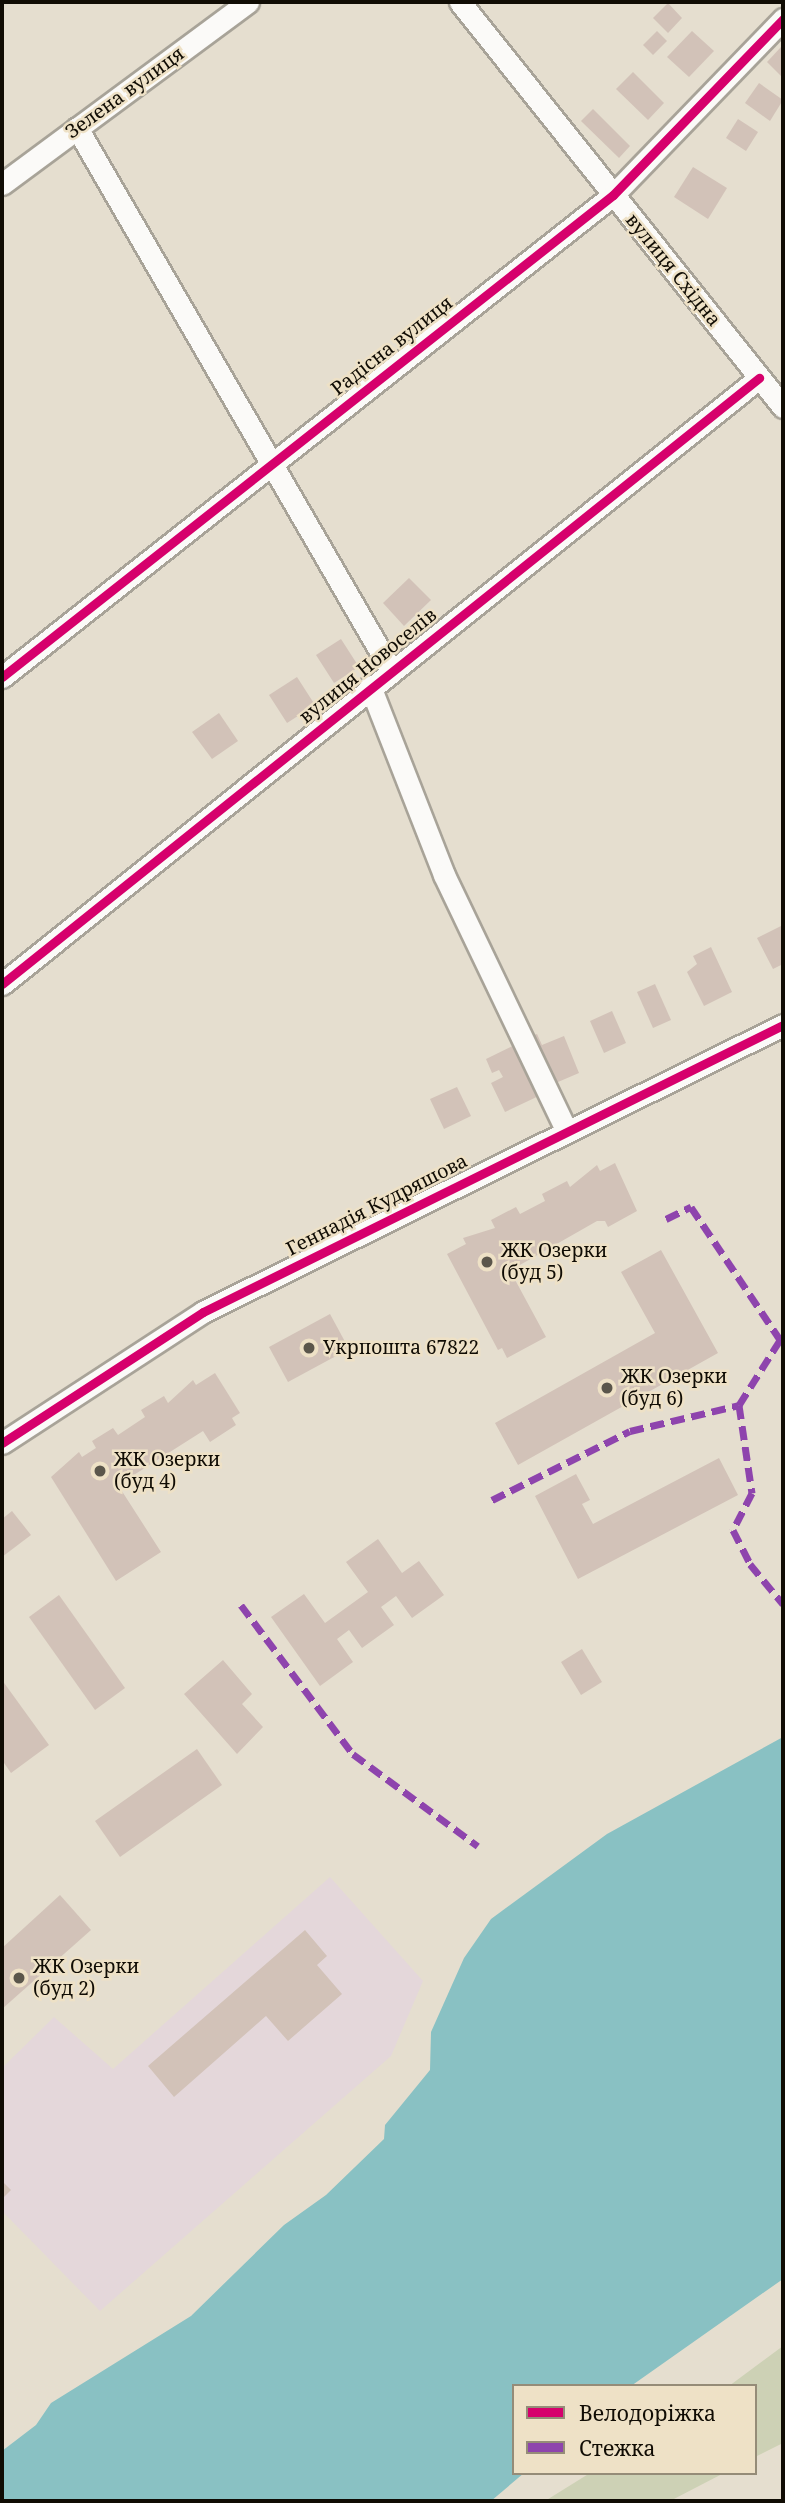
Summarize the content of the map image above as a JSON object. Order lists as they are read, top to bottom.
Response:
{
  "streets": {
    "street": [
      "Зелена вулиця",
      "вулиця Східна",
      "Радісна вулиця",
      "вулиця Новоселів",
      "Геннадія Кудряшова"
    ]
  },
  "crossings": [
    ["вулиця Східна", "Радісна вулиця"],
    ["вулиця Східна", "вулиця Новоселів"]
  ],
  "places": [
    "ЖК Озерки (буд 5)",
    "Укрпошта 67822",
    "ЖК Озерки (буд 6)",
    "ЖК Озерки (буд 4)",
    "ЖК Озерки (буд 2)"
  ],
  "legend": ["Велодоріжка", "Стежка"]
}
